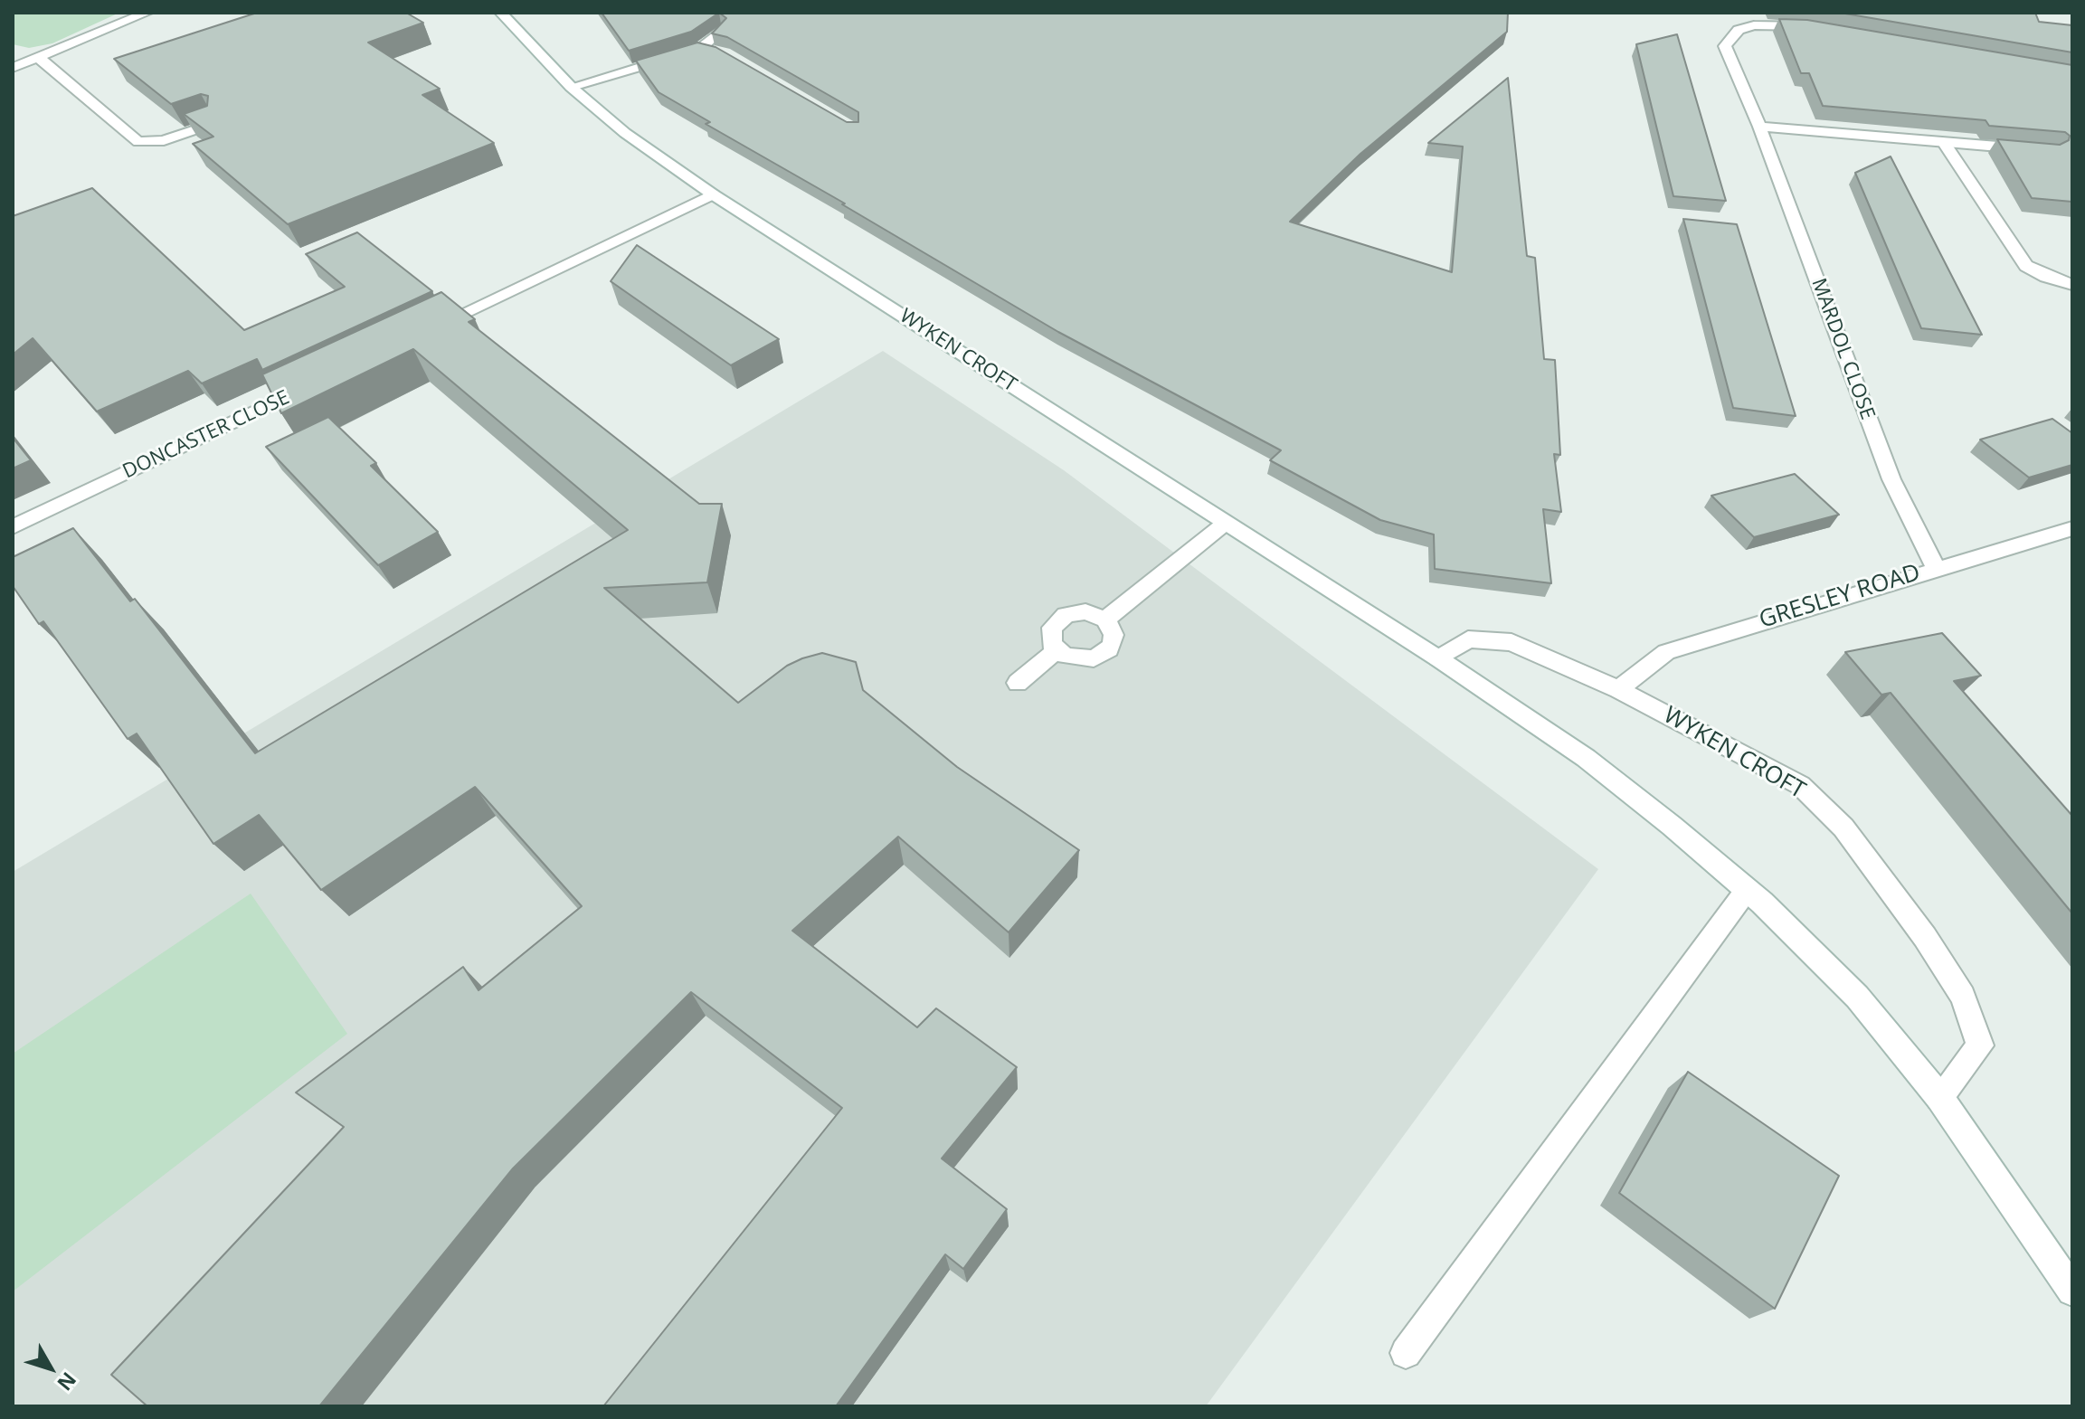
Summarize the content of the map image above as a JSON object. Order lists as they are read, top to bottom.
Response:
{
  "streets": {
    "street": [
      "MARDOL CLOSE",
      "WYKEN CROFT",
      "DONCASTER CLOSE",
      "GRESLEY ROAD"
    ]
  },
  "crossings": [
    ["MARDOL CLOSE", "GRESLEY ROAD"],
    ["WYKEN CROFT", "GRESLEY ROAD"]
  ],
  "north": "bottom right"
}
